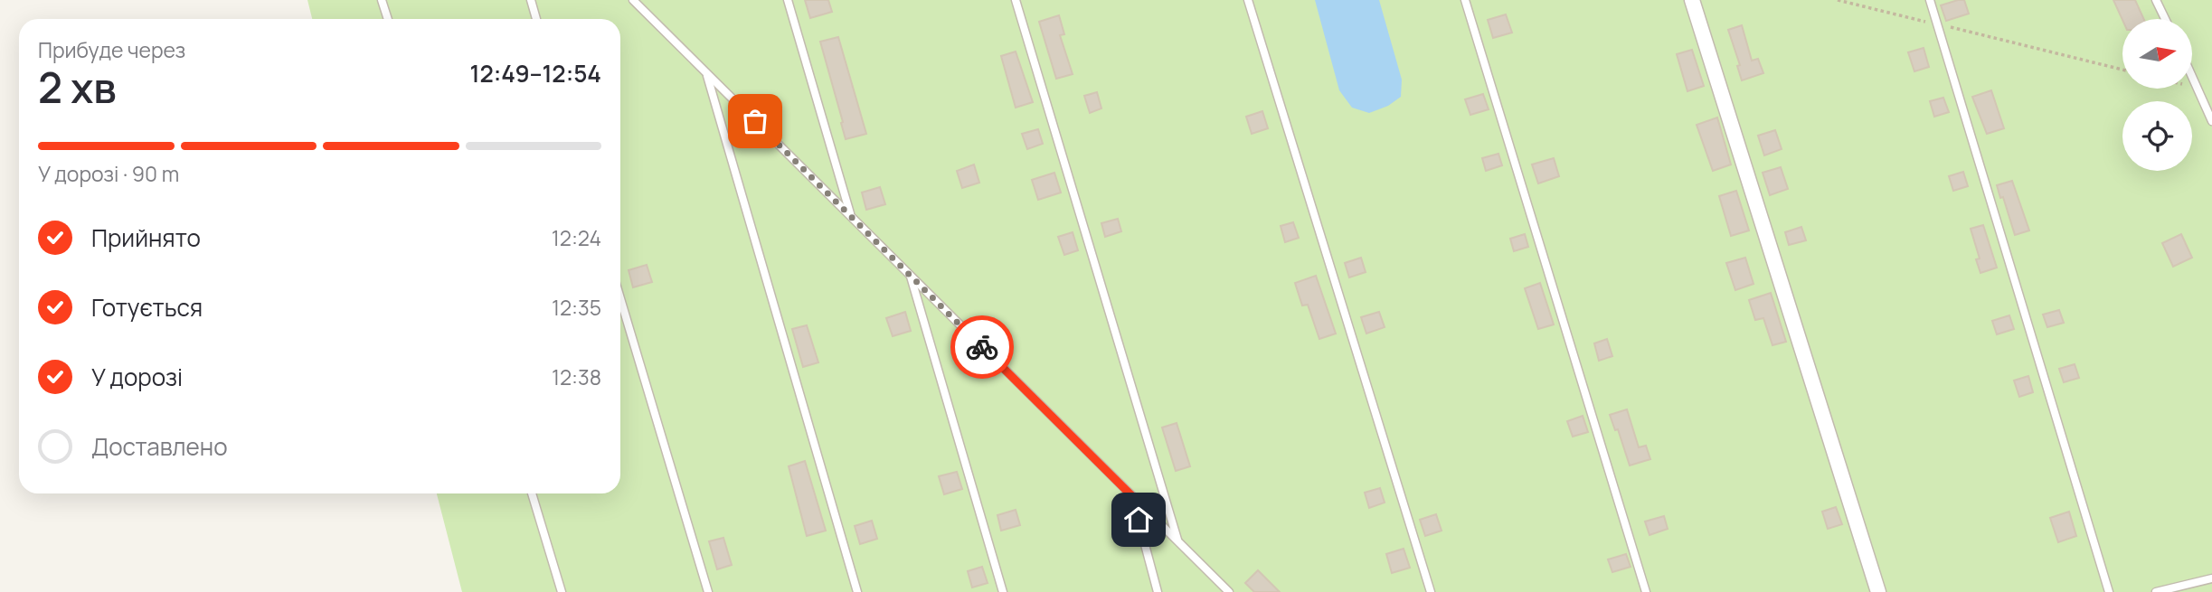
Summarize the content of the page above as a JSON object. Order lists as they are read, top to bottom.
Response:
{
  "north": "right",
  "page": {
    "heading": ["2 хв", "Прибуде через", "12:49–12:54"],
    "bar": "У дорозі · 90 m",
    "list": [
      ["Прийнято", "12:24"],
      ["Готується", "12:35"],
      ["У дорозі", "12:38"],
      "Доставлено"
    ]
  }
}
